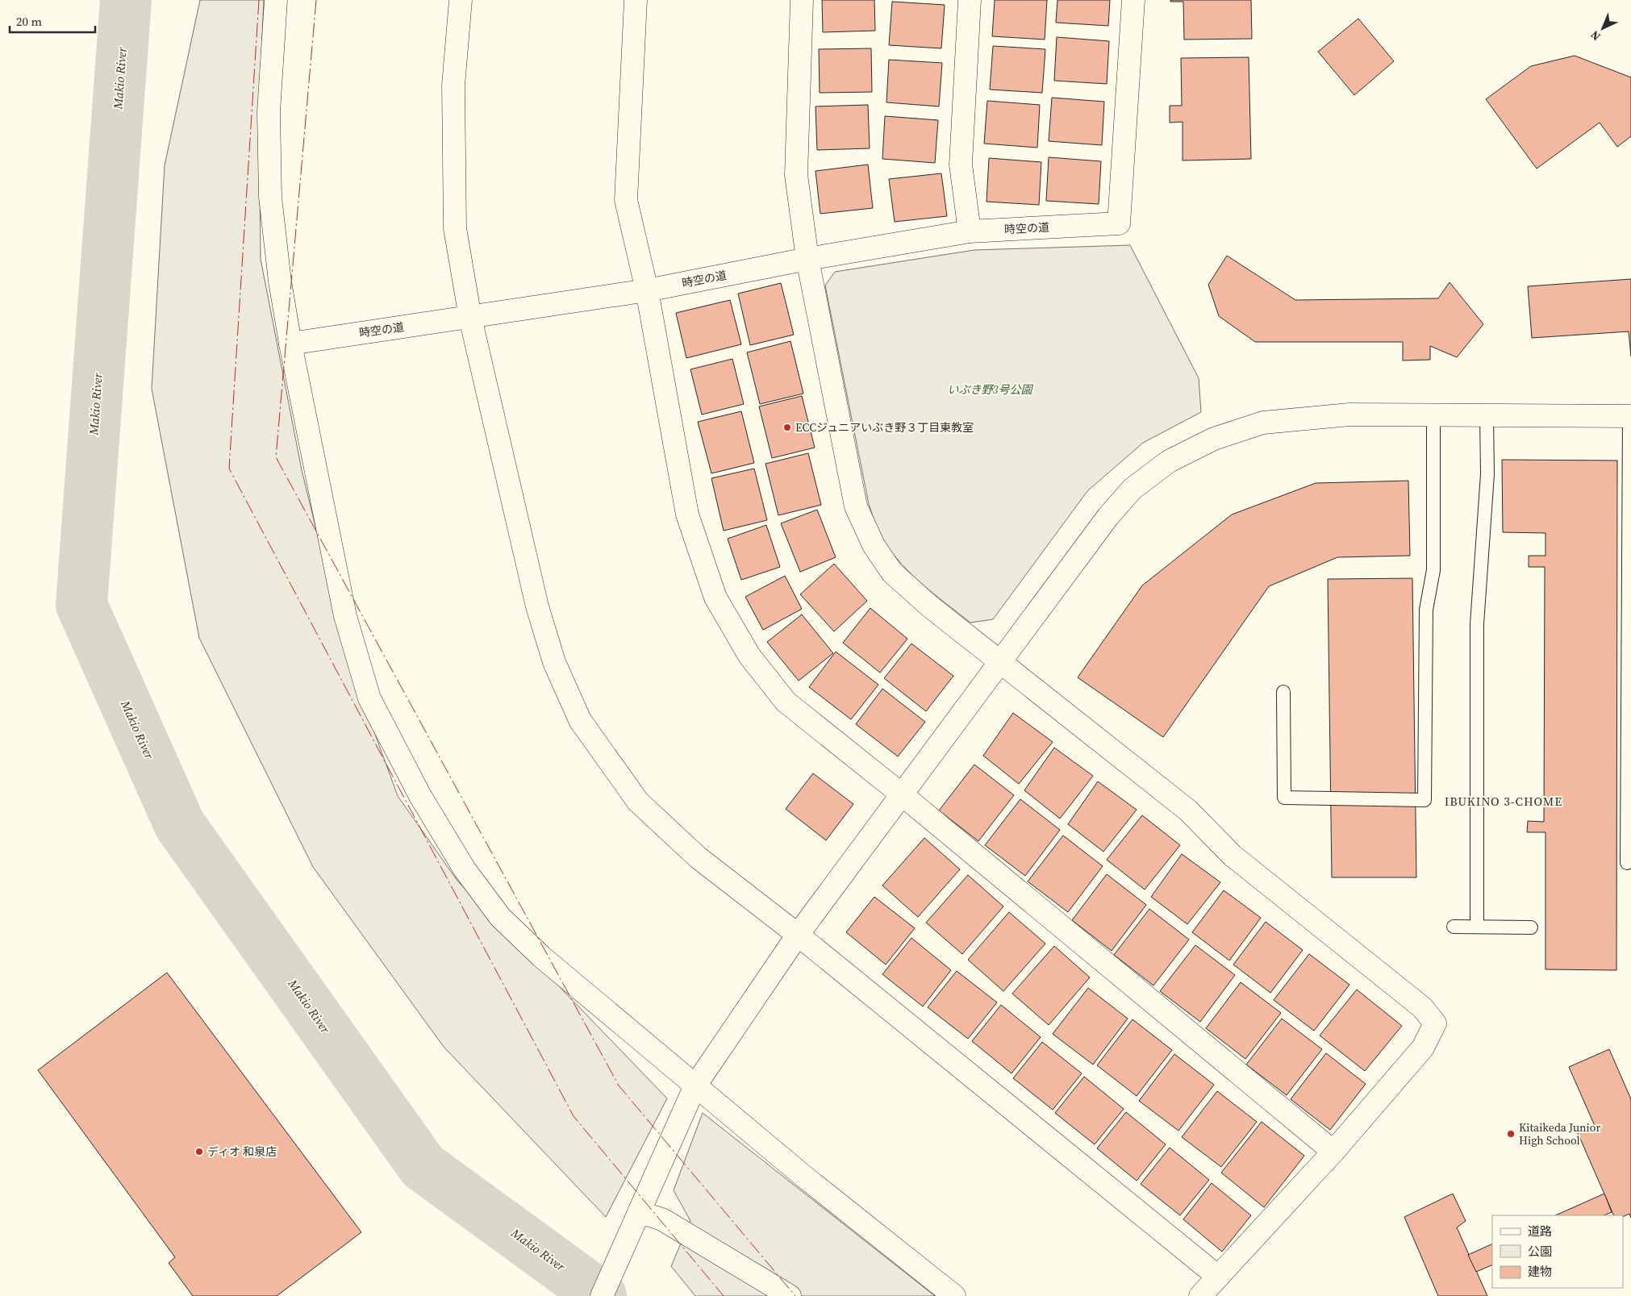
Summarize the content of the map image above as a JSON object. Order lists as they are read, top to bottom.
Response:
{
  "streets": {
    "street": ["時空の道"]
  },
  "districts": ["IBUKINO 3-CHOME"],
  "water": ["Makio River"],
  "parks": ["いぶき野3号公園"],
  "places": ["ECCジュニアいぶき野３丁目東教室", "Kitaikeda Junior High School", "ディオ 和泉店"],
  "legend": ["道路", "公園", "建物"],
  "scale_bar": "20 m",
  "north": "bottom left"
}
